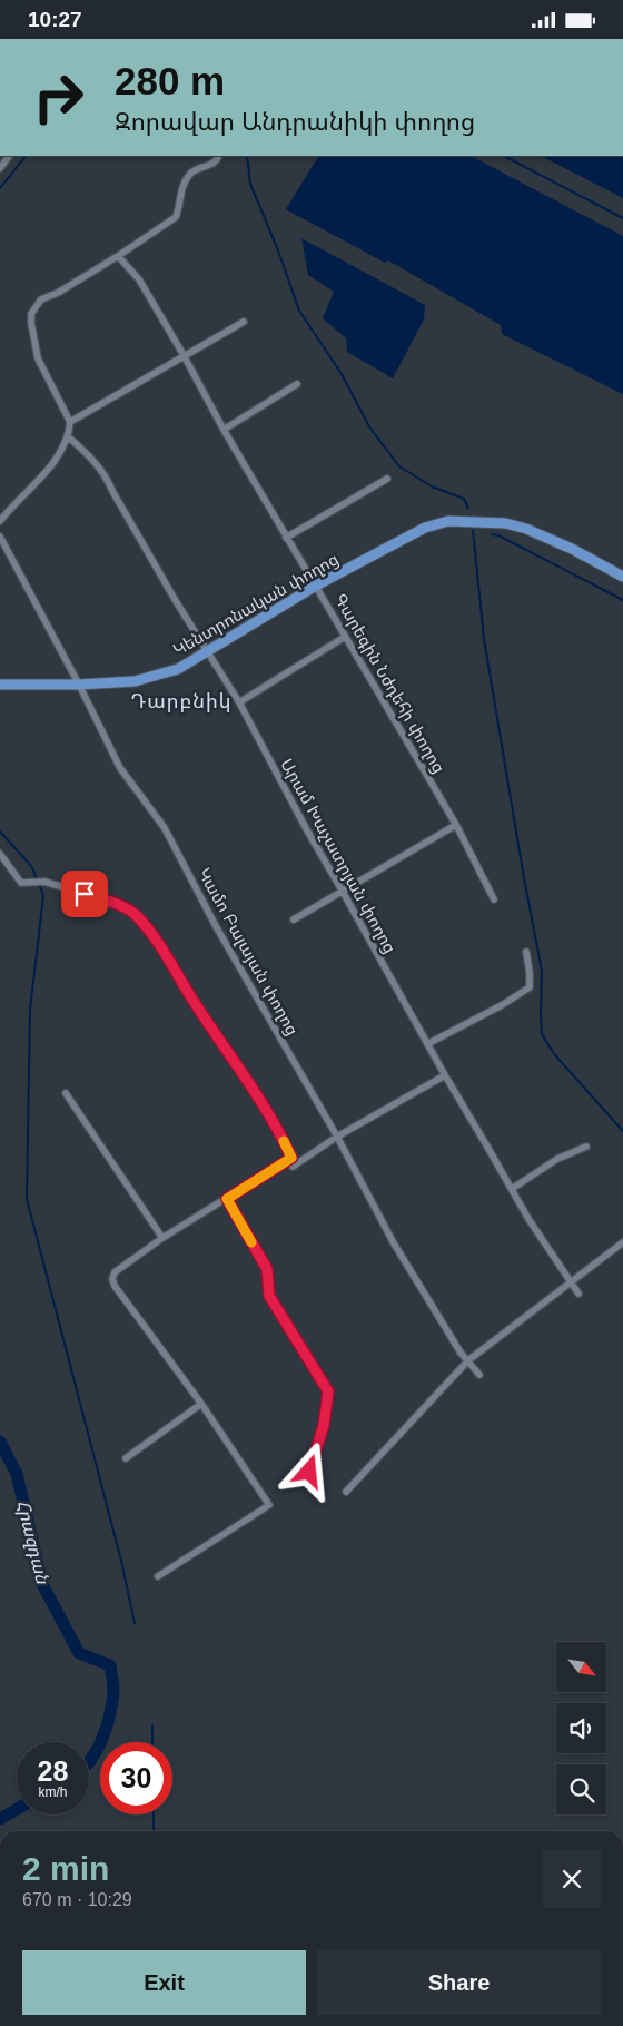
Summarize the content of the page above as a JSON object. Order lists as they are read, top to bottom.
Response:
{
  "streets": {
    "main road": ["Կենտրոնական փողոց"],
    "street": ["Գարեգին Նժդեհի փողոց", "Արամ Խաչատրյան փողոց", "Կամո Բալայան փողոց"]
  },
  "crossings": [
    ["Կենտրոնական փողոց", "Գարեգին Նժդեհի փողոց"],
    ["Կենտրոնական փողոց", "Արամ Խաչատրյան փողոց"],
    ["Կենտրոնական փողոց", "Կամո Բալայան փողոց"]
  ],
  "districts": ["Դարբնիկ"],
  "water": ["Հրազդան"],
  "north": "bottom right",
  "page": {
    "status": "10:27",
    "turn": ["280 m", "Զորավար Անդրանիկի փողոց"],
    "speed": "28 km/h",
    "limit": "30",
    "heading": ["2 min", "670 m · 10:29"],
    "buttons": ["Exit", "Share"]
  }
}
